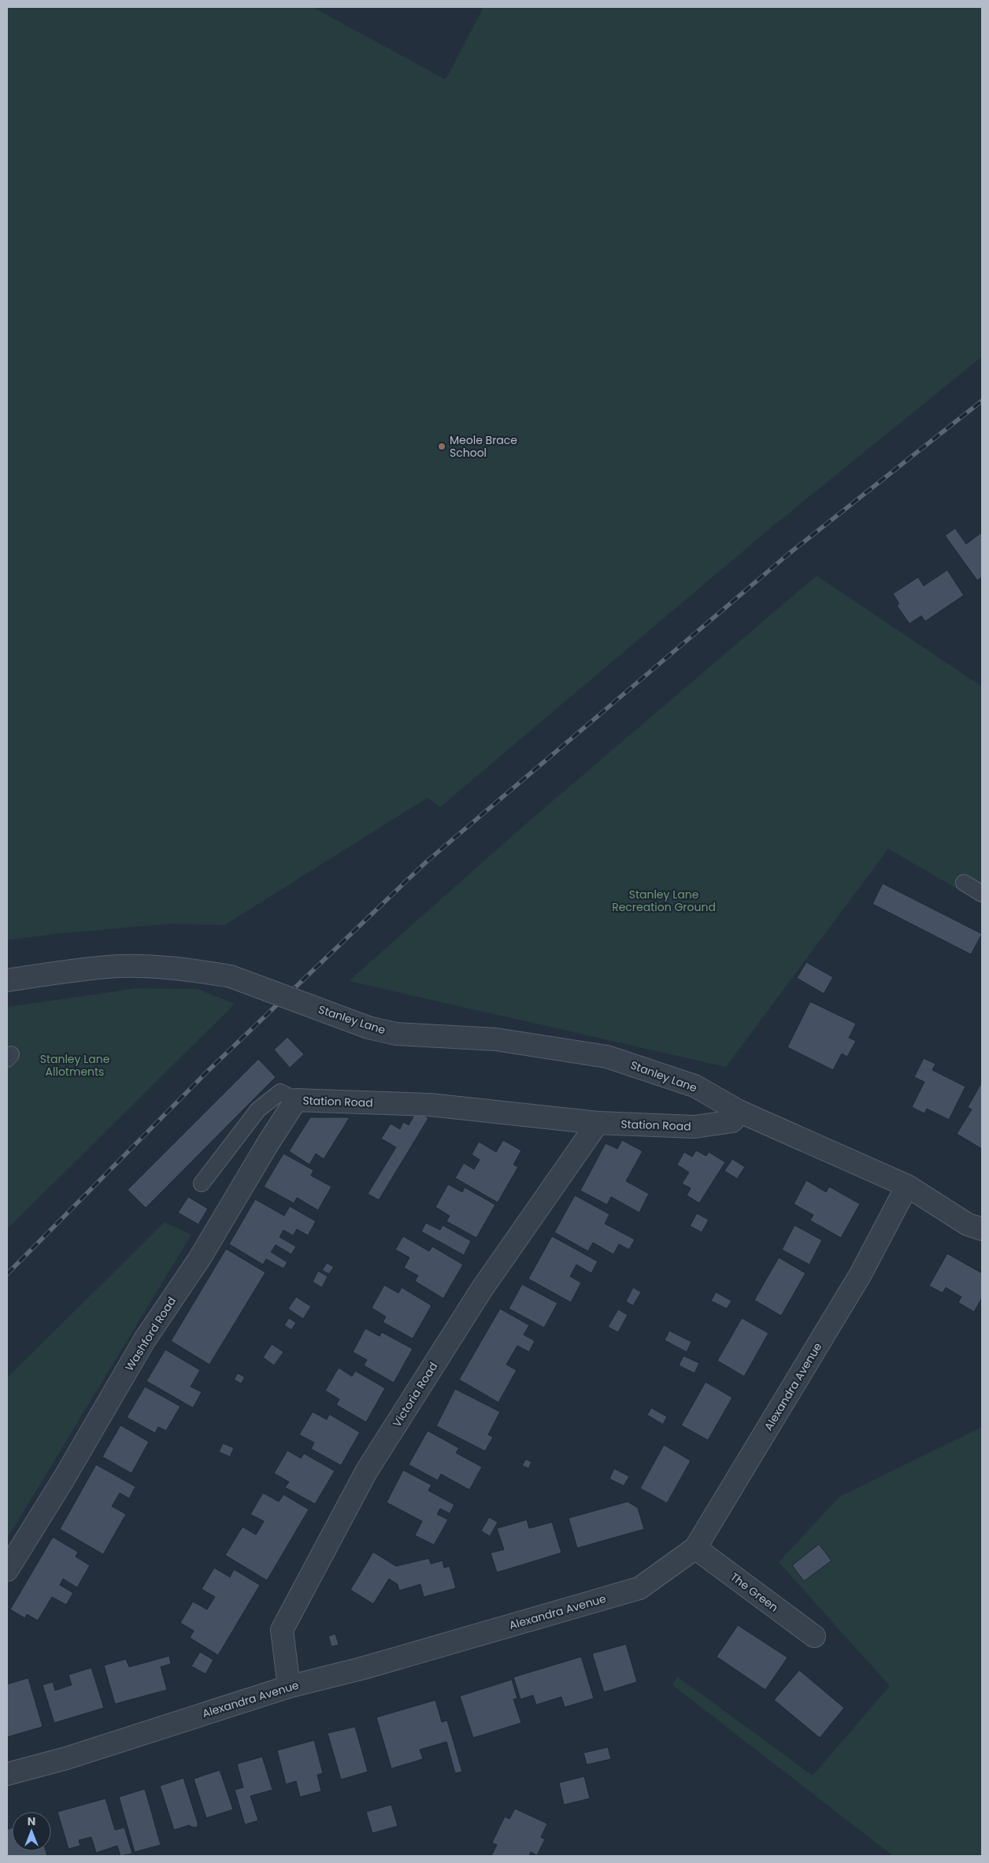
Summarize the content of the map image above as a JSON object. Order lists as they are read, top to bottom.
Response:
{
  "streets": {
    "street": [
      "Stanley Lane",
      "Station Road",
      "Washford Road",
      "Alexandra Avenue",
      "Victoria Road",
      "The Green"
    ]
  },
  "crossings": [
    ["Stanley Lane", "Station Road"],
    ["Station Road", "Washford Road"],
    ["Station Road", "Victoria Road"],
    ["Alexandra Avenue", "Victoria Road"],
    ["Alexandra Avenue", "The Green"]
  ],
  "parks": ["Stanley Lane Recreation Ground", "Stanley Lane Allotments"],
  "places": ["Meole Brace School"],
  "north": "top"
}
